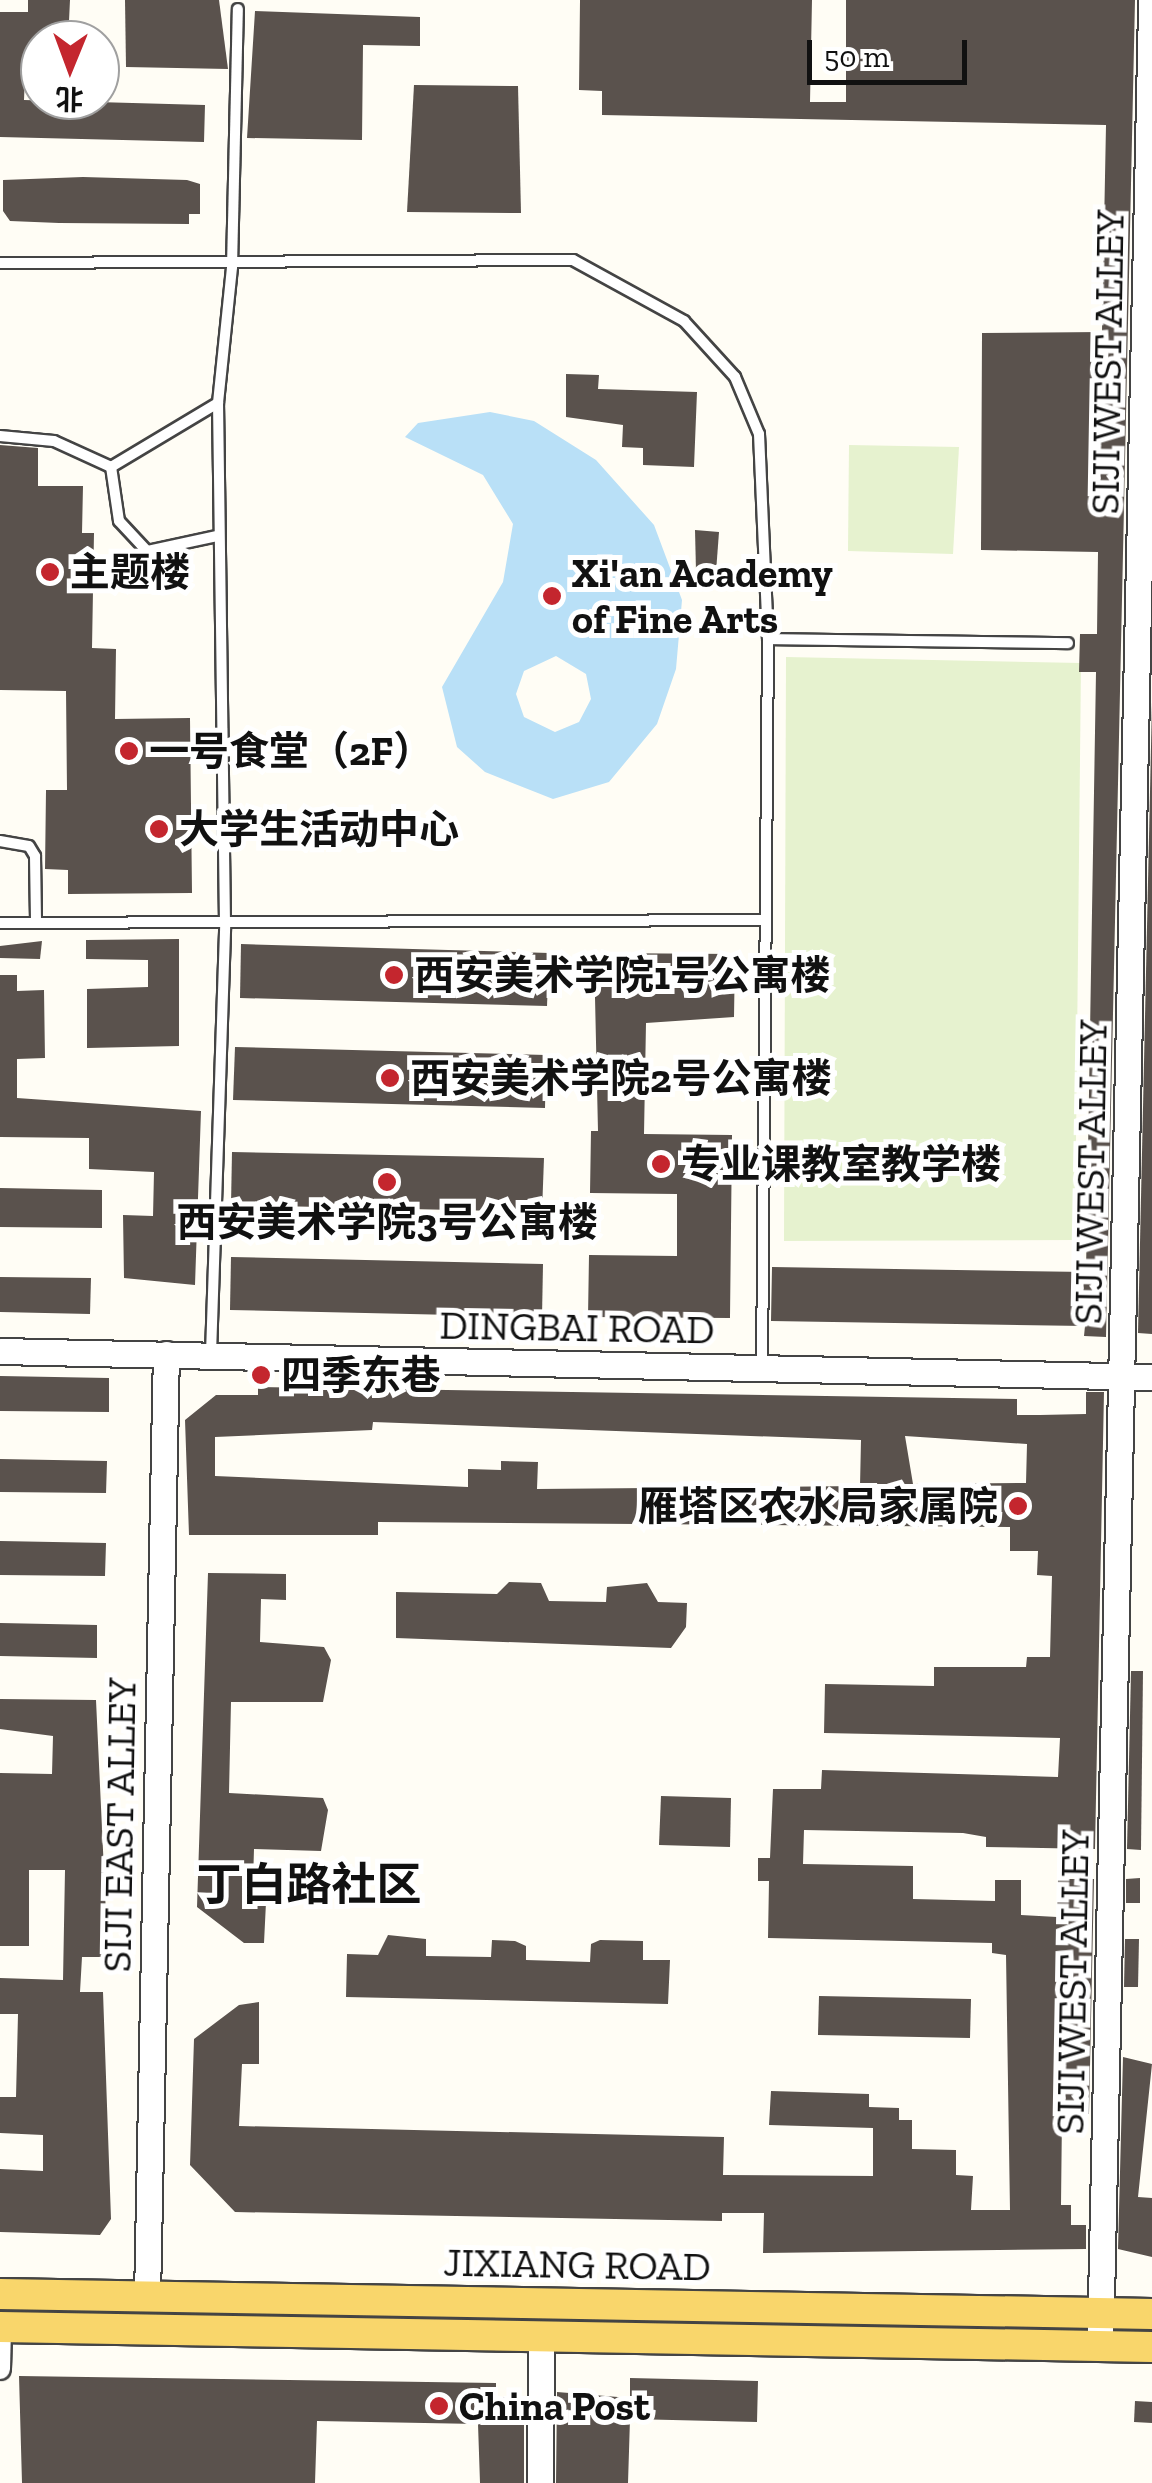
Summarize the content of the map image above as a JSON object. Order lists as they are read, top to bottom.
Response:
{
  "streets": {
    "main road": ["JIXIANG ROAD"],
    "street": ["SIJI WEST ALLEY", "DINGBAI ROAD", "SIJI EAST ALLEY"]
  },
  "crossings": [
    ["SIJI WEST ALLEY", "DINGBAI ROAD"],
    ["SIJI WEST ALLEY", "JIXIANG ROAD"],
    ["DINGBAI ROAD", "SIJI EAST ALLEY"],
    ["SIJI EAST ALLEY", "JIXIANG ROAD"]
  ],
  "districts": ["丁白路社区"],
  "places": [
    "主题楼",
    "Xi'an Academy of Fine Arts",
    "一号食堂（2F）",
    "大学生活动中心",
    "西安美术学院1号公寓楼",
    "西安美术学院2号公寓楼",
    "专业课教室教学楼",
    "西安美术学院3号公寓楼",
    "四季东巷",
    "雁塔区农水局家属院",
    "China Post"
  ],
  "scale_bar": "50 m",
  "north": "bottom"
}
